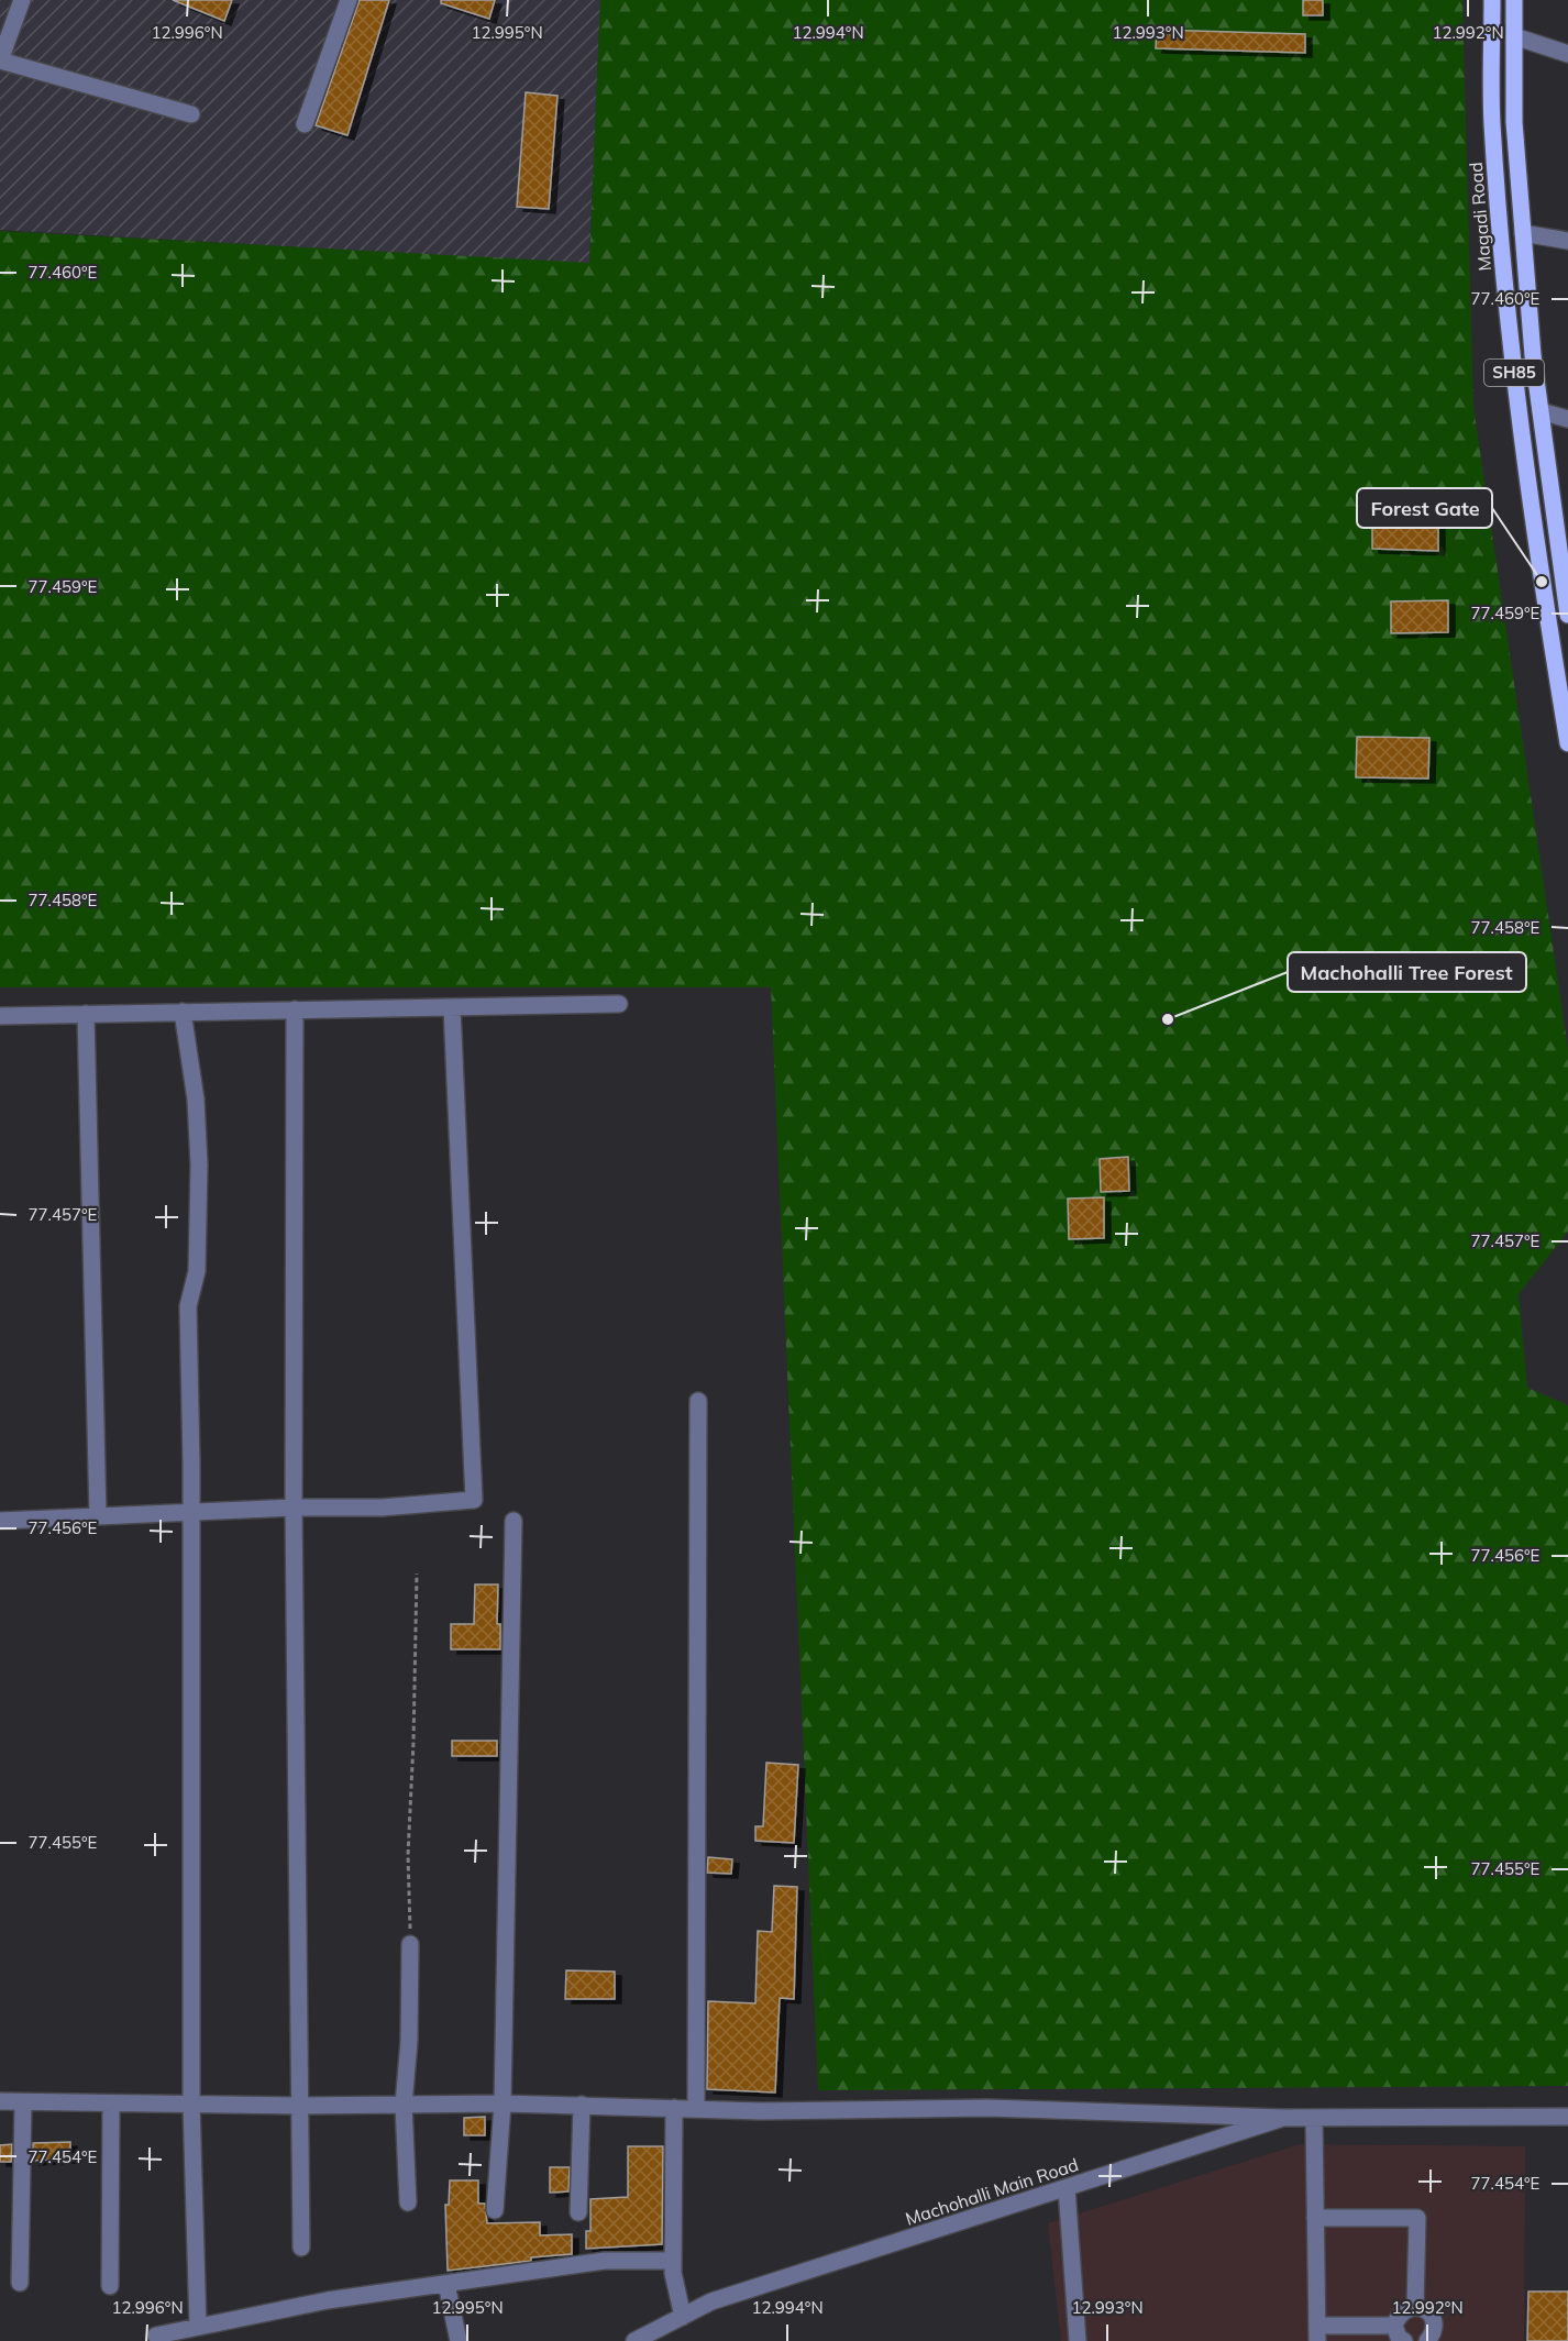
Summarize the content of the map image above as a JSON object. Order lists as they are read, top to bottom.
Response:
{
  "streets": {
    "main road": ["Magadi Road", "SH85"],
    "street": ["Machohalli Main Road"]
  },
  "places": ["Forest Gate", "Machohalli Tree Forest"],
  "coordinates": [
    "12.996°N",
    "12.995°N",
    "12.994°N",
    "12.993°N",
    "12.992°N",
    "77.460°E",
    "77.459°E",
    "77.458°E",
    "77.457°E",
    "77.456°E",
    "77.455°E",
    "77.454°E"
  ]
}
